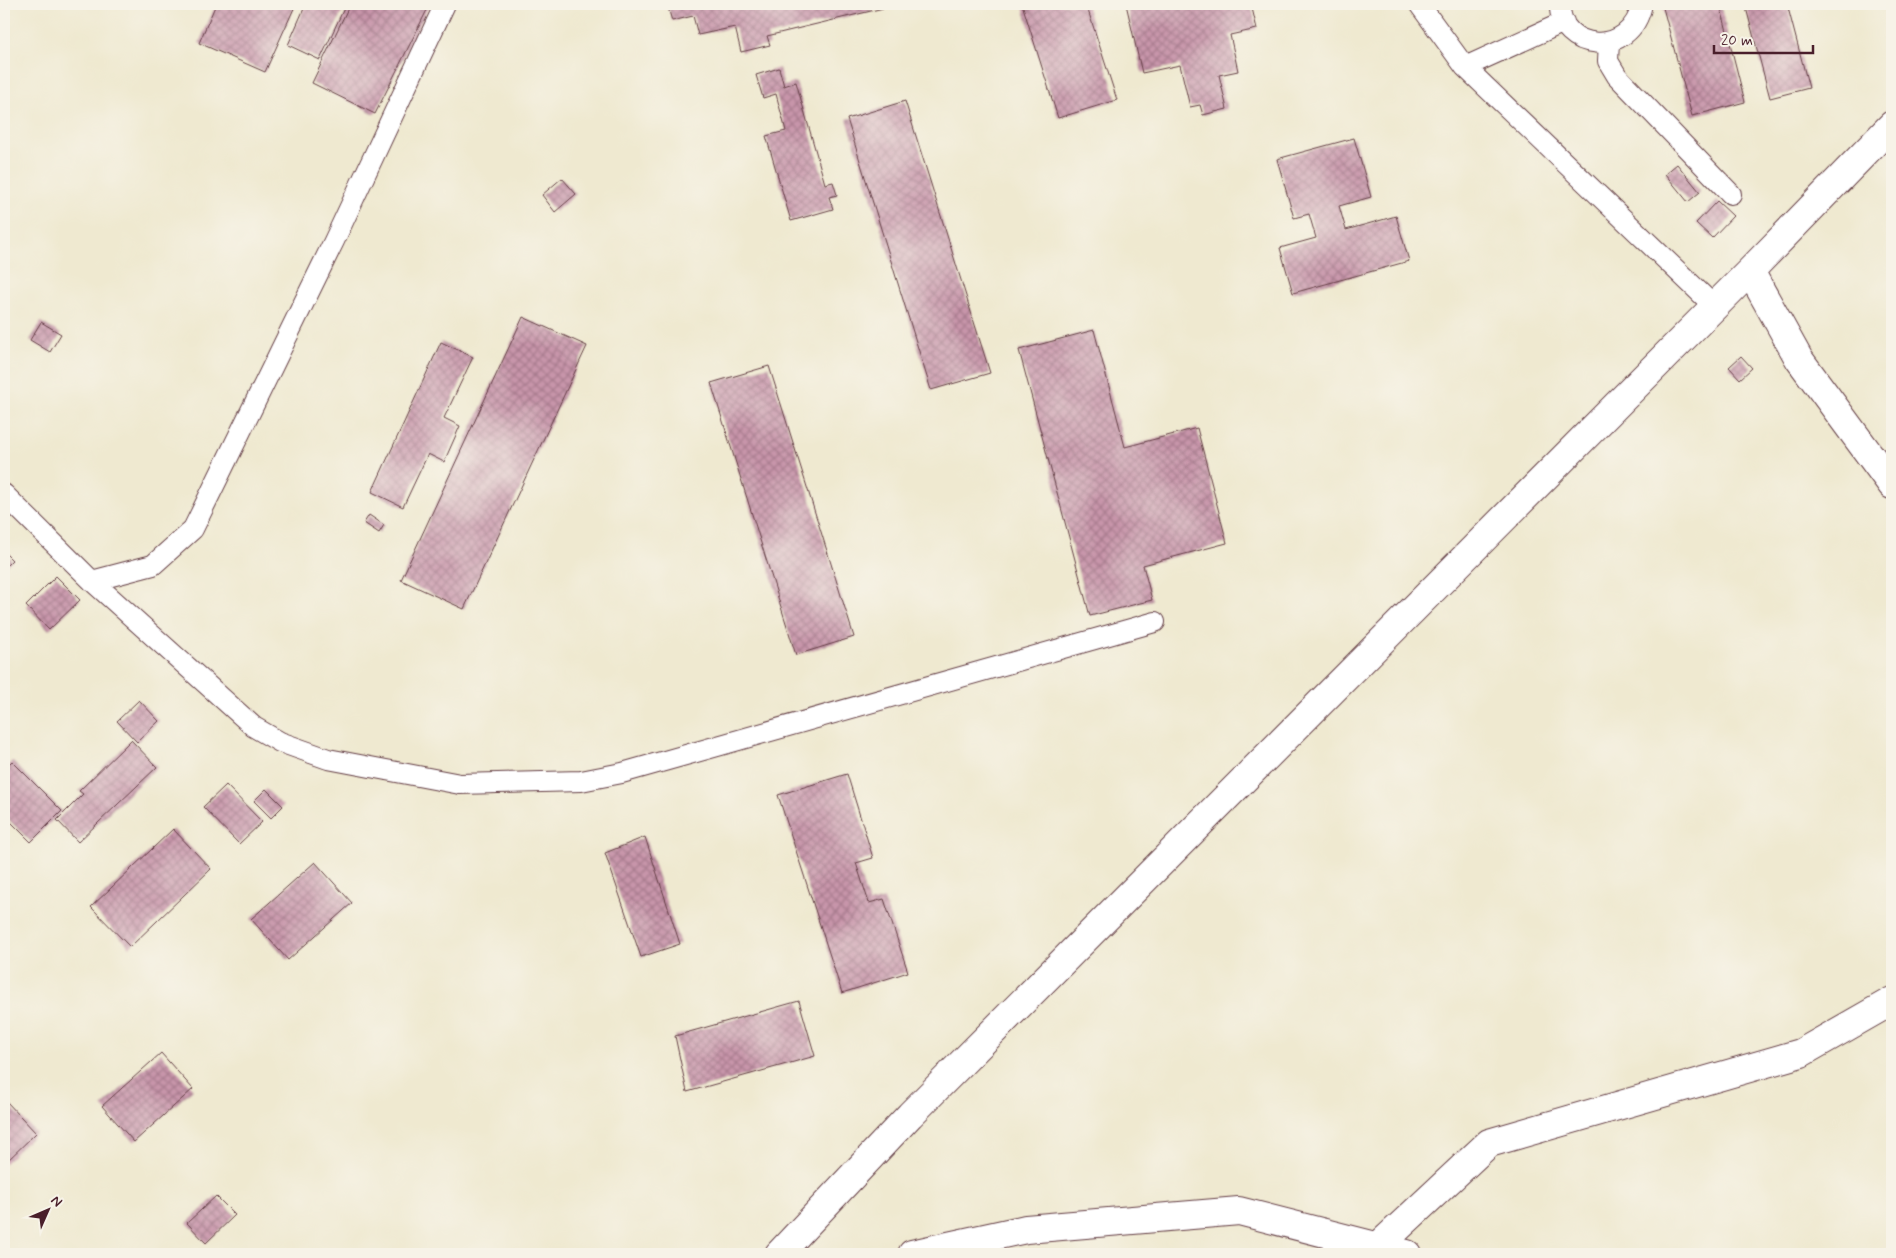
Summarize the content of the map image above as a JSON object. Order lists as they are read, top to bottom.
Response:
{
  "scale_bar": "20 m",
  "north": "top right"
}
